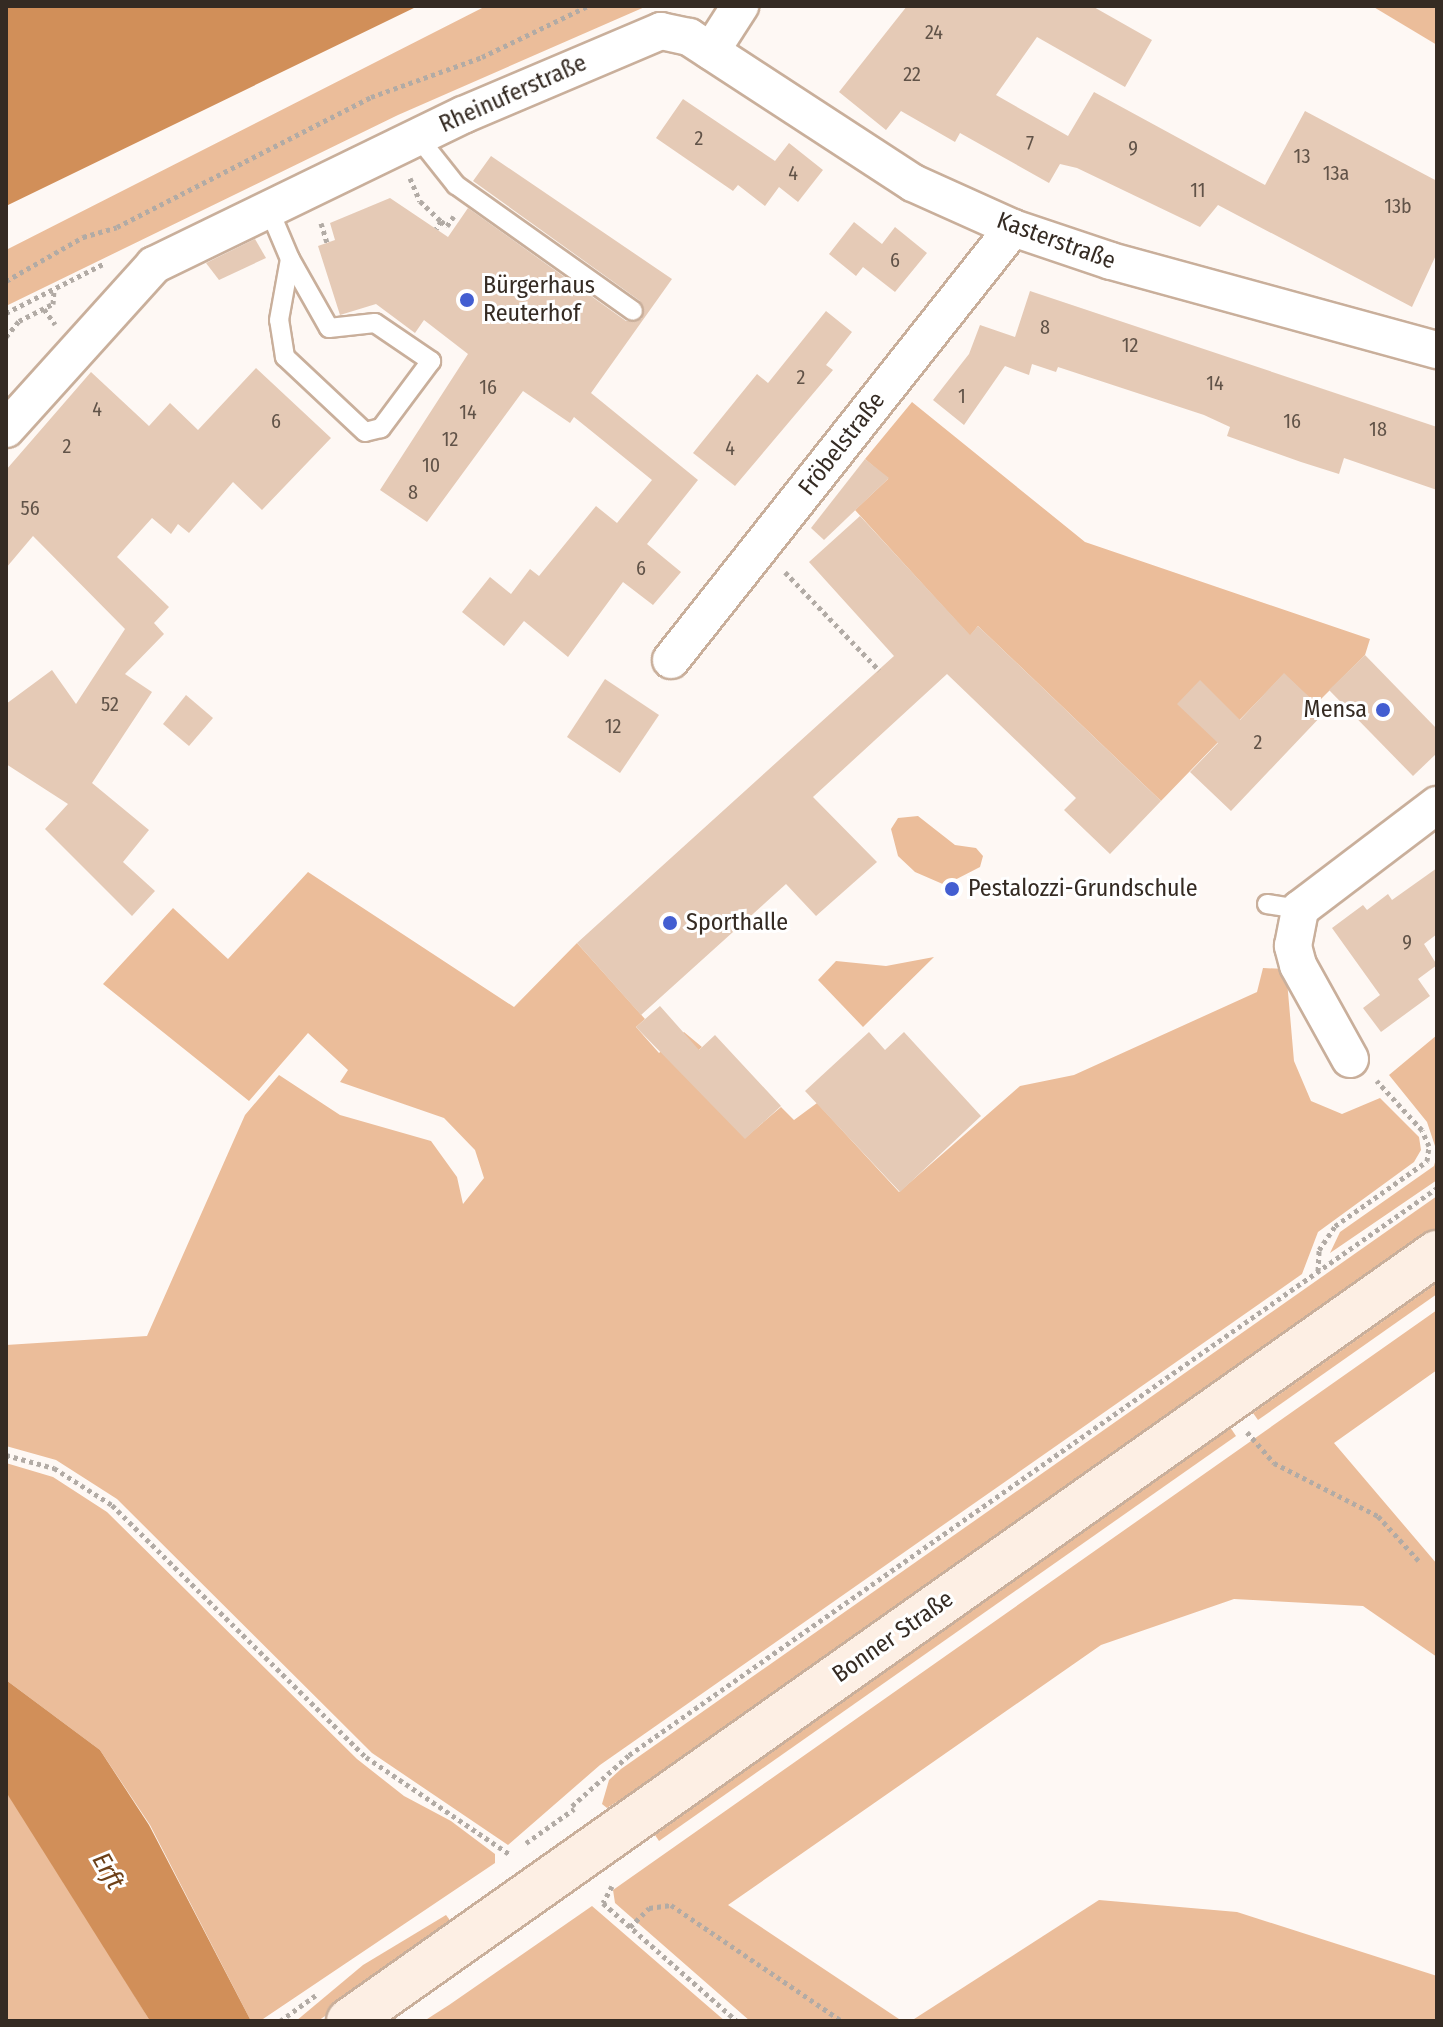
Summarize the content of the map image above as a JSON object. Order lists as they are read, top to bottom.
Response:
{
  "streets": {
    "main road": ["Bonner Straße"],
    "street": ["Rheinuferstraße", "Kasterstraße", "Fröbelstraße"]
  },
  "crossings": [
    ["Rheinuferstraße", "Kasterstraße"],
    ["Kasterstraße", "Fröbelstraße"]
  ],
  "water": ["Erft"],
  "places": [
    "Bürgerhaus Reuterhof",
    "Mensa",
    "Pestalozzi-Grundschule",
    "Sporthalle"
  ],
  "house_numbers": [
    "24",
    "22",
    "2",
    "7",
    "9",
    "13",
    "4",
    "13a",
    "11",
    "13b",
    "6",
    "8",
    "12",
    "2",
    "14",
    "16",
    "1",
    "4",
    "14",
    "6",
    "16",
    "18",
    "12",
    "2",
    "4",
    "10",
    "8",
    "56",
    "6",
    "52",
    "12",
    "2",
    "9"
  ]
}
